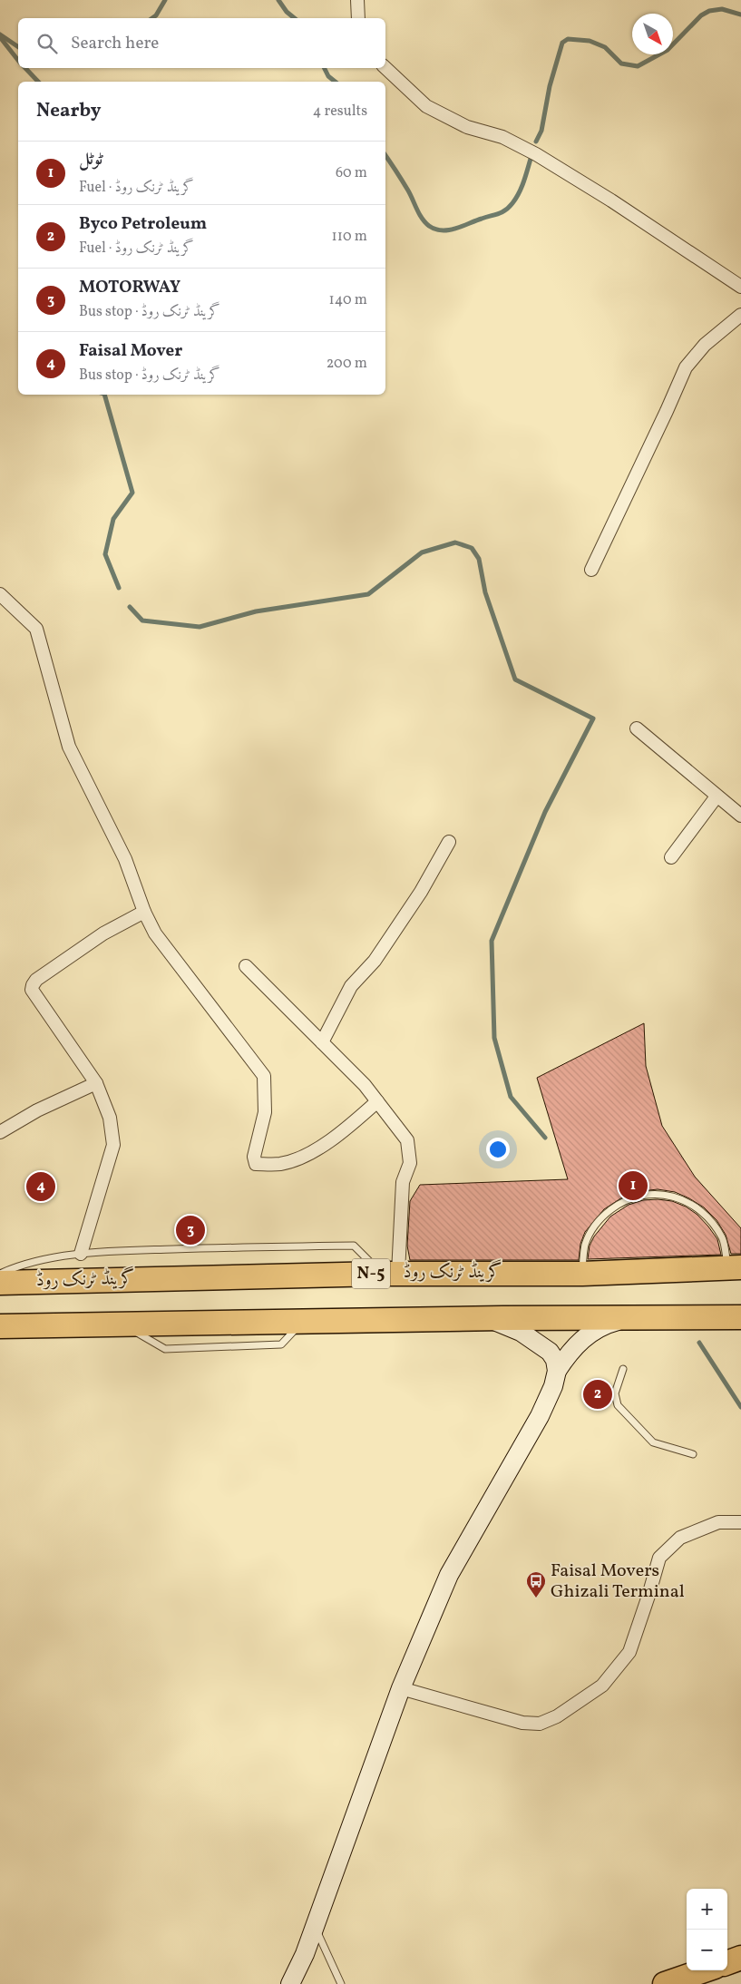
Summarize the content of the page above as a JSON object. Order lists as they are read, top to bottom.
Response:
{
  "streets": {
    "highway": ["گرینڈ ٹرنک روڈ", "N-5"]
  },
  "places": {
    "bus stop": ["Faisal Movers Ghizali Terminal"]
  },
  "north": "bottom right",
  "page": {
    "search": "Search here",
    "heading": ["Nearby", "4 results"],
    "list": [
      {
        "mark": "1",
        "name": "ٹوٹل",
        "note": "Fuel · گرینڈ ٹرنک روڈ",
        "value": "60 m"
      },
      {
        "mark": "2",
        "name": "Byco Petroleum",
        "note": "Fuel · گرینڈ ٹرنک روڈ",
        "value": "110 m"
      },
      {
        "mark": "3",
        "name": "MOTORWAY",
        "note": "Bus stop · گرینڈ ٹرنک روڈ",
        "value": "140 m"
      },
      {
        "mark": "4",
        "name": "Faisal Mover",
        "note": "Bus stop · گرینڈ ٹرنک روڈ",
        "value": "200 m"
      }
    ],
    "pins": [
      "1",
      "4",
      "3",
      "2"
    ],
    "map_buttons": ["+", "−"]
  }
}
